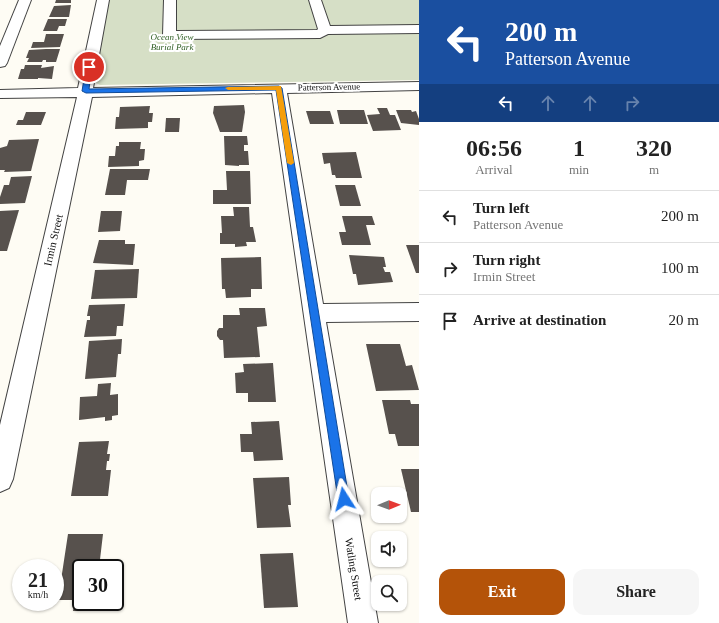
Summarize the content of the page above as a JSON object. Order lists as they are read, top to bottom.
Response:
{
  "streets": {
    "street": ["Patterson Avenue", "Irmin Street", "Watling Street"]
  },
  "crossings": [
    ["Patterson Avenue", "Irmin Street"],
    ["Patterson Avenue", "Watling Street"]
  ],
  "parks": ["Ocean View Burial Park"],
  "north": "right",
  "page": {
    "turn": ["200 m", "Patterson Avenue"],
    "eta": [
      "06:56",
      "Arrival",
      "1",
      "min",
      "320",
      "m"
    ],
    "list": [
      {
        "name": "Turn left",
        "note": "Patterson Avenue",
        "value": "200 m"
      },
      {
        "name": "Turn right",
        "note": "Irmin Street",
        "value": "100 m"
      },
      {
        "name": "Arrive at destination",
        "value": "20 m"
      }
    ],
    "speed": "21 km/h",
    "limit": "30",
    "buttons": ["Exit", "Share"]
  }
}
